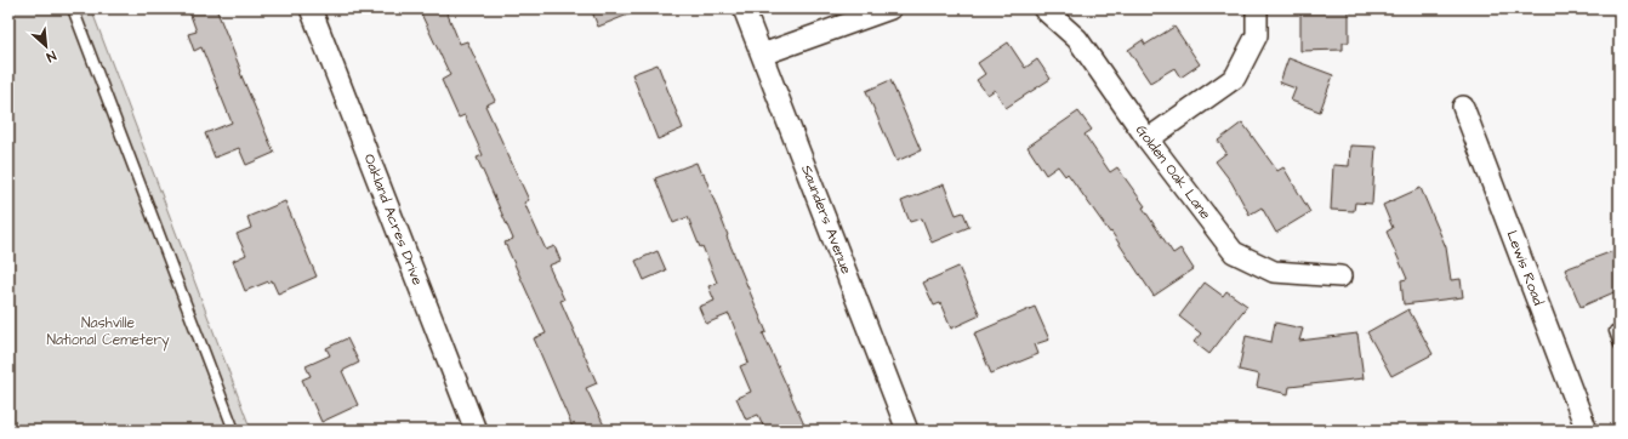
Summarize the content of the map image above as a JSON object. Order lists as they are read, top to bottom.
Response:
{
  "streets": {
    "street": [
      "Golden Oak Lane",
      "Oakland Acres Drive",
      "Saunders Avenue",
      "Lewis Road"
    ]
  },
  "parks": ["Nashville National Cemetery"],
  "north": "bottom right"
}
